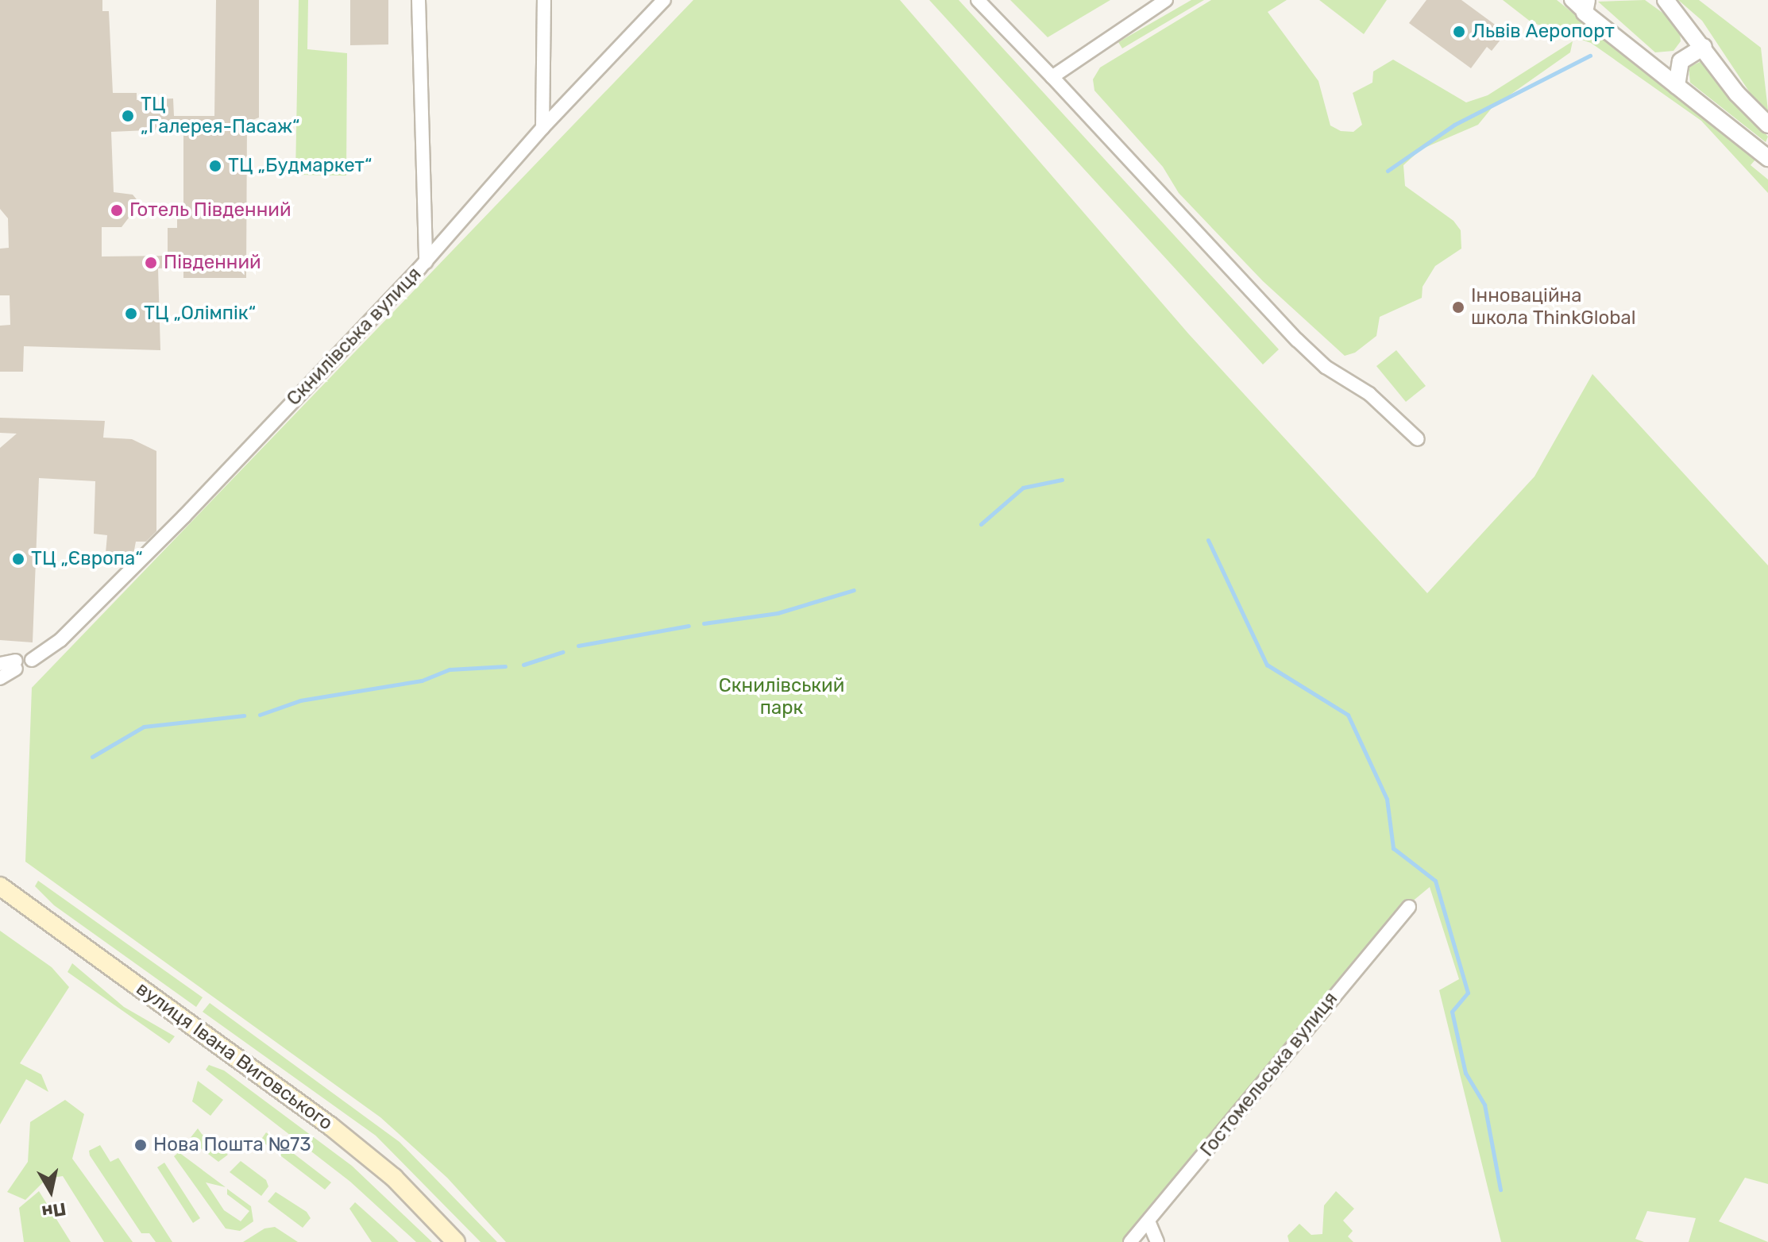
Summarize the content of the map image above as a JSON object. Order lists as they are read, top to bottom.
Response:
{
  "streets": {
    "main road": ["вулиця Івана Виговського"],
    "street": ["Скнилівська вулиця", "Гостомельська вулиця"]
  },
  "parks": ["Скнилівський парк"],
  "places": [
    "Львів Аеропорт",
    "ТЦ „Галерея-Пасаж“",
    "ТЦ „Будмаркет“",
    "Готель Південний",
    "Південний",
    "Інноваційна школа ThinkGlobal",
    "ТЦ „Олімпік“",
    "ТЦ „Європа“",
    "Нова Пошта №73"
  ],
  "north": "bottom"
}
